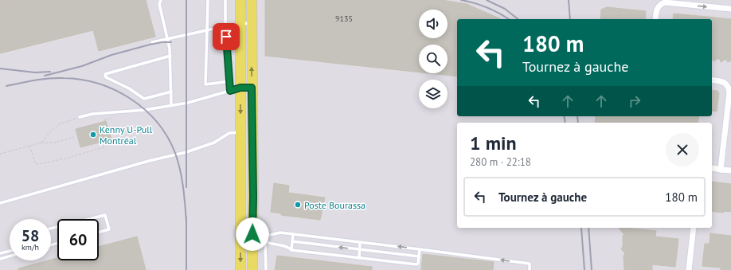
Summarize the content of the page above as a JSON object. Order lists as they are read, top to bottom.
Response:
{
  "places": ["Kenny U-Pull Montréal", "Poste Bourassa"],
  "house_numbers": ["9135"],
  "page": {
    "turn": ["180 m", "Tournez à gauche"],
    "heading": ["1 min", "280 m · 22:18"],
    "list": [
      {
        "name": "Tournez à gauche",
        "value": "180 m"
      }
    ],
    "speed": "58 km/h",
    "limit": "60"
  }
}
